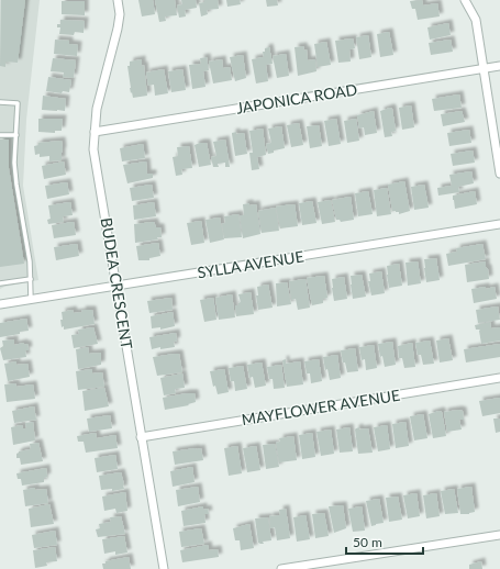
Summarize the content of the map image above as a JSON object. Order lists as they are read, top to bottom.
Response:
{
  "streets": {
    "street": [
      "JAPONICA ROAD",
      "SYLLA AVENUE",
      "BUDEA CRESCENT",
      "MAYFLOWER AVENUE"
    ]
  },
  "crossings": [
    ["JAPONICA ROAD", "BUDEA CRESCENT"],
    ["SYLLA AVENUE", "BUDEA CRESCENT"],
    ["BUDEA CRESCENT", "MAYFLOWER AVENUE"]
  ],
  "scale_bar": "50 m"
}
